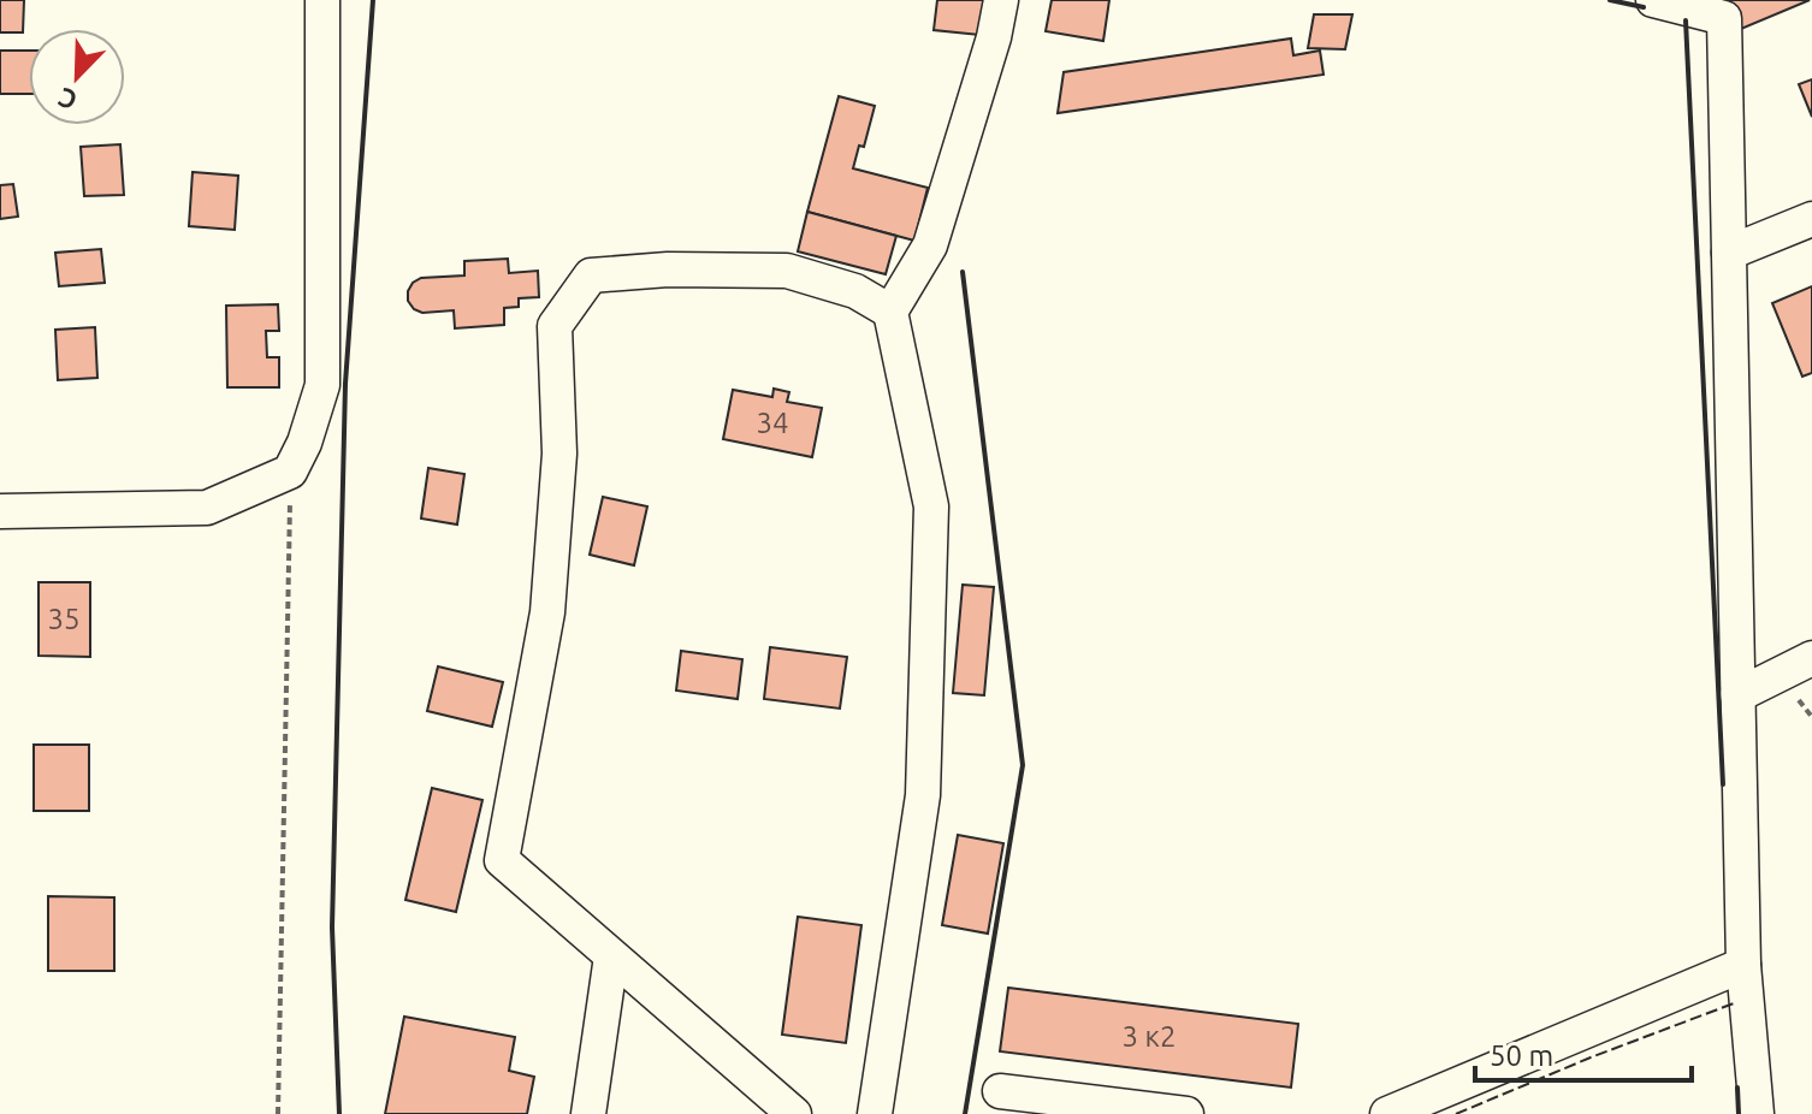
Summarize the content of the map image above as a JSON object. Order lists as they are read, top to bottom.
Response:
{
  "house_numbers": ["34", "35", "3 к2"],
  "scale_bar": "50 m",
  "north": "bottom left"
}
